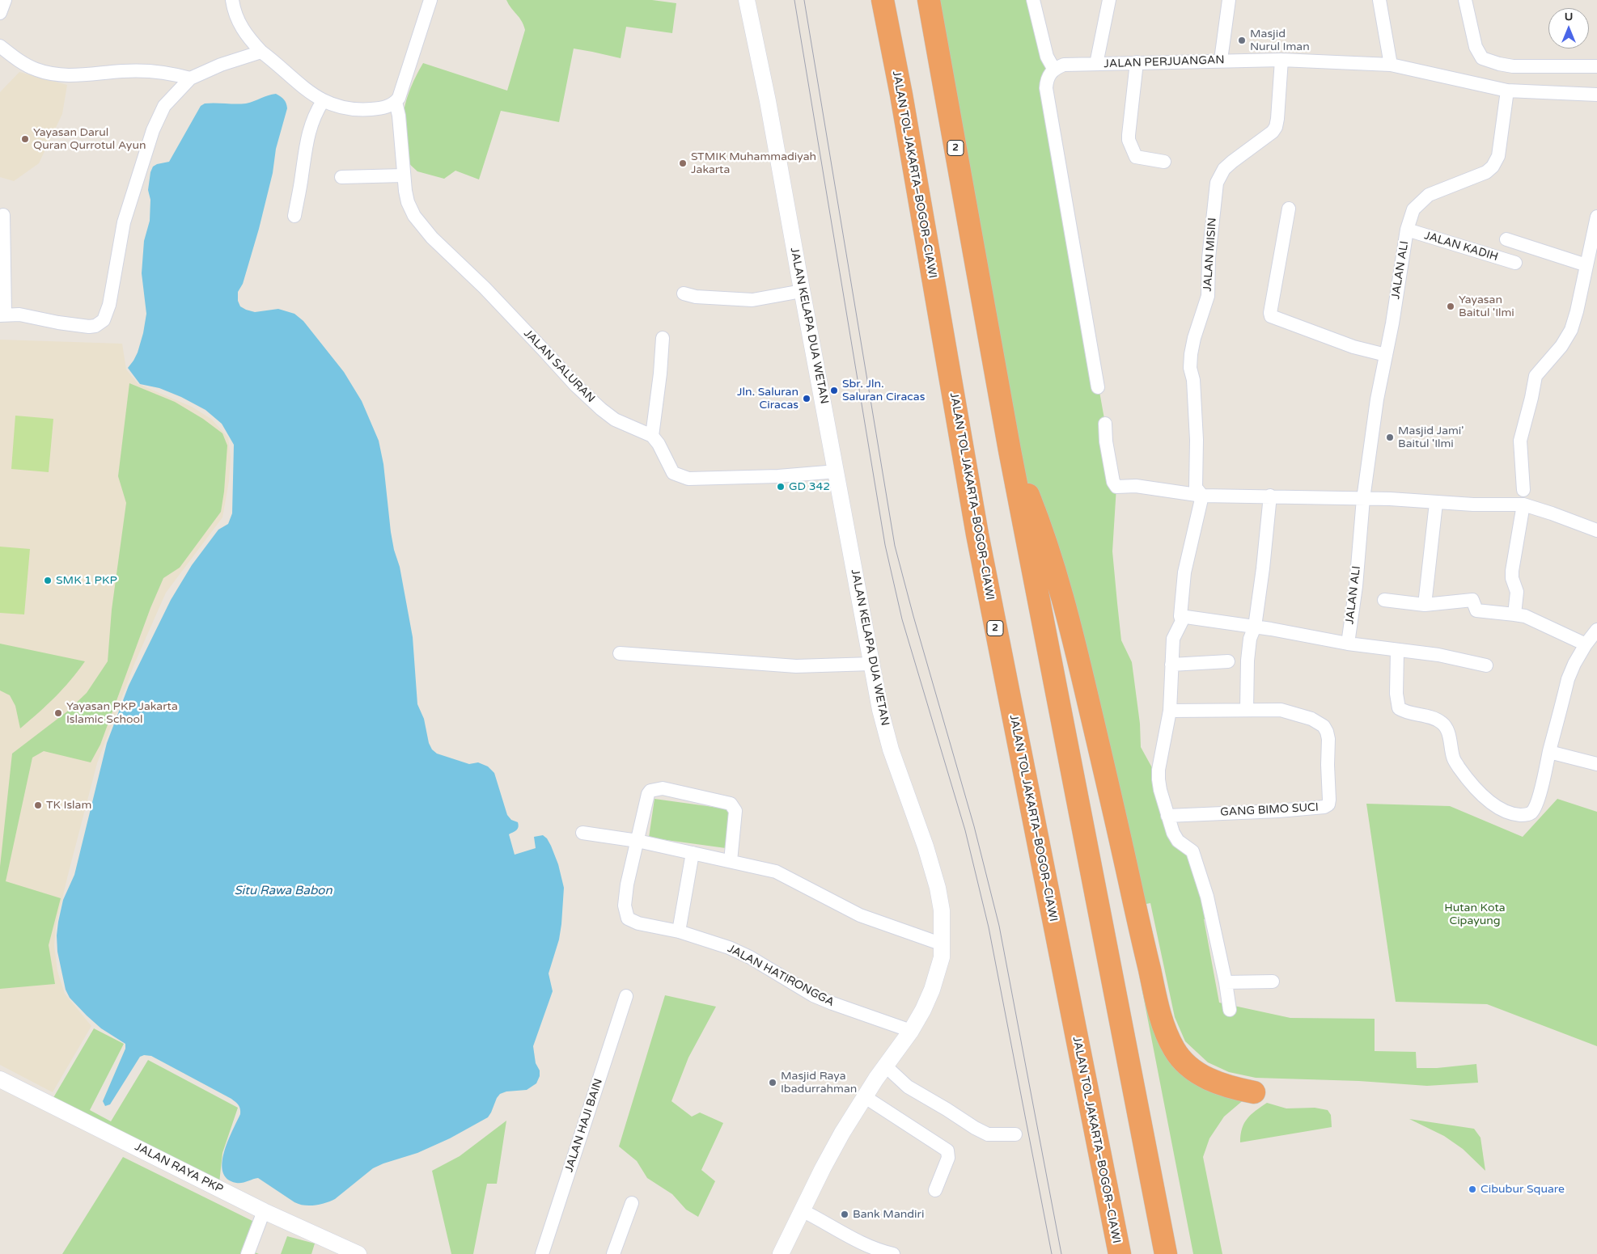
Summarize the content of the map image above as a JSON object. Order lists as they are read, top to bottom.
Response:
{
  "streets": {
    "highway": ["2", "JALAN TOL JAKARTA–BOGOR–CIAWI"],
    "street": [
      "JALAN PERJUANGAN",
      "JALAN KADIH",
      "JALAN MISIN",
      "JALAN ALI",
      "JALAN KELAPA DUA WETAN",
      "JALAN SALURAN",
      "GANG BIMO SUCI",
      "JALAN HATIRONGGA",
      "JALAN HAJI BAIN",
      "JALAN RAYA PKP"
    ]
  },
  "crossings": [
    ["JALAN PERJUANGAN", "JALAN MISIN"],
    ["JALAN PERJUANGAN", "JALAN ALI"],
    ["JALAN KADIH", "JALAN ALI"],
    ["JALAN KELAPA DUA WETAN", "JALAN HATIRONGGA"]
  ],
  "water": ["Situ Rawa Babon"],
  "parks": ["Hutan Kota Cipayung"],
  "places": [
    "Masjid Nurul Iman",
    "Yayasan Darul Quran Qurrotul Ayun",
    "STMIK Muhammadiyah Jakarta",
    "Yayasan Baitul 'Ilmi",
    "Sbr. Jln. Saluran Ciracas",
    "Jln. Saluran Ciracas",
    "Masjid Jami' Baitul 'Ilmi",
    "GD 342",
    "SMK 1 PKP",
    "Yayasan PKP Jakarta Islamic School",
    "TK Islam",
    "Masjid Raya Ibadurrahman",
    "Cibubur Square",
    "Bank Mandiri"
  ],
  "north": "top"
}
